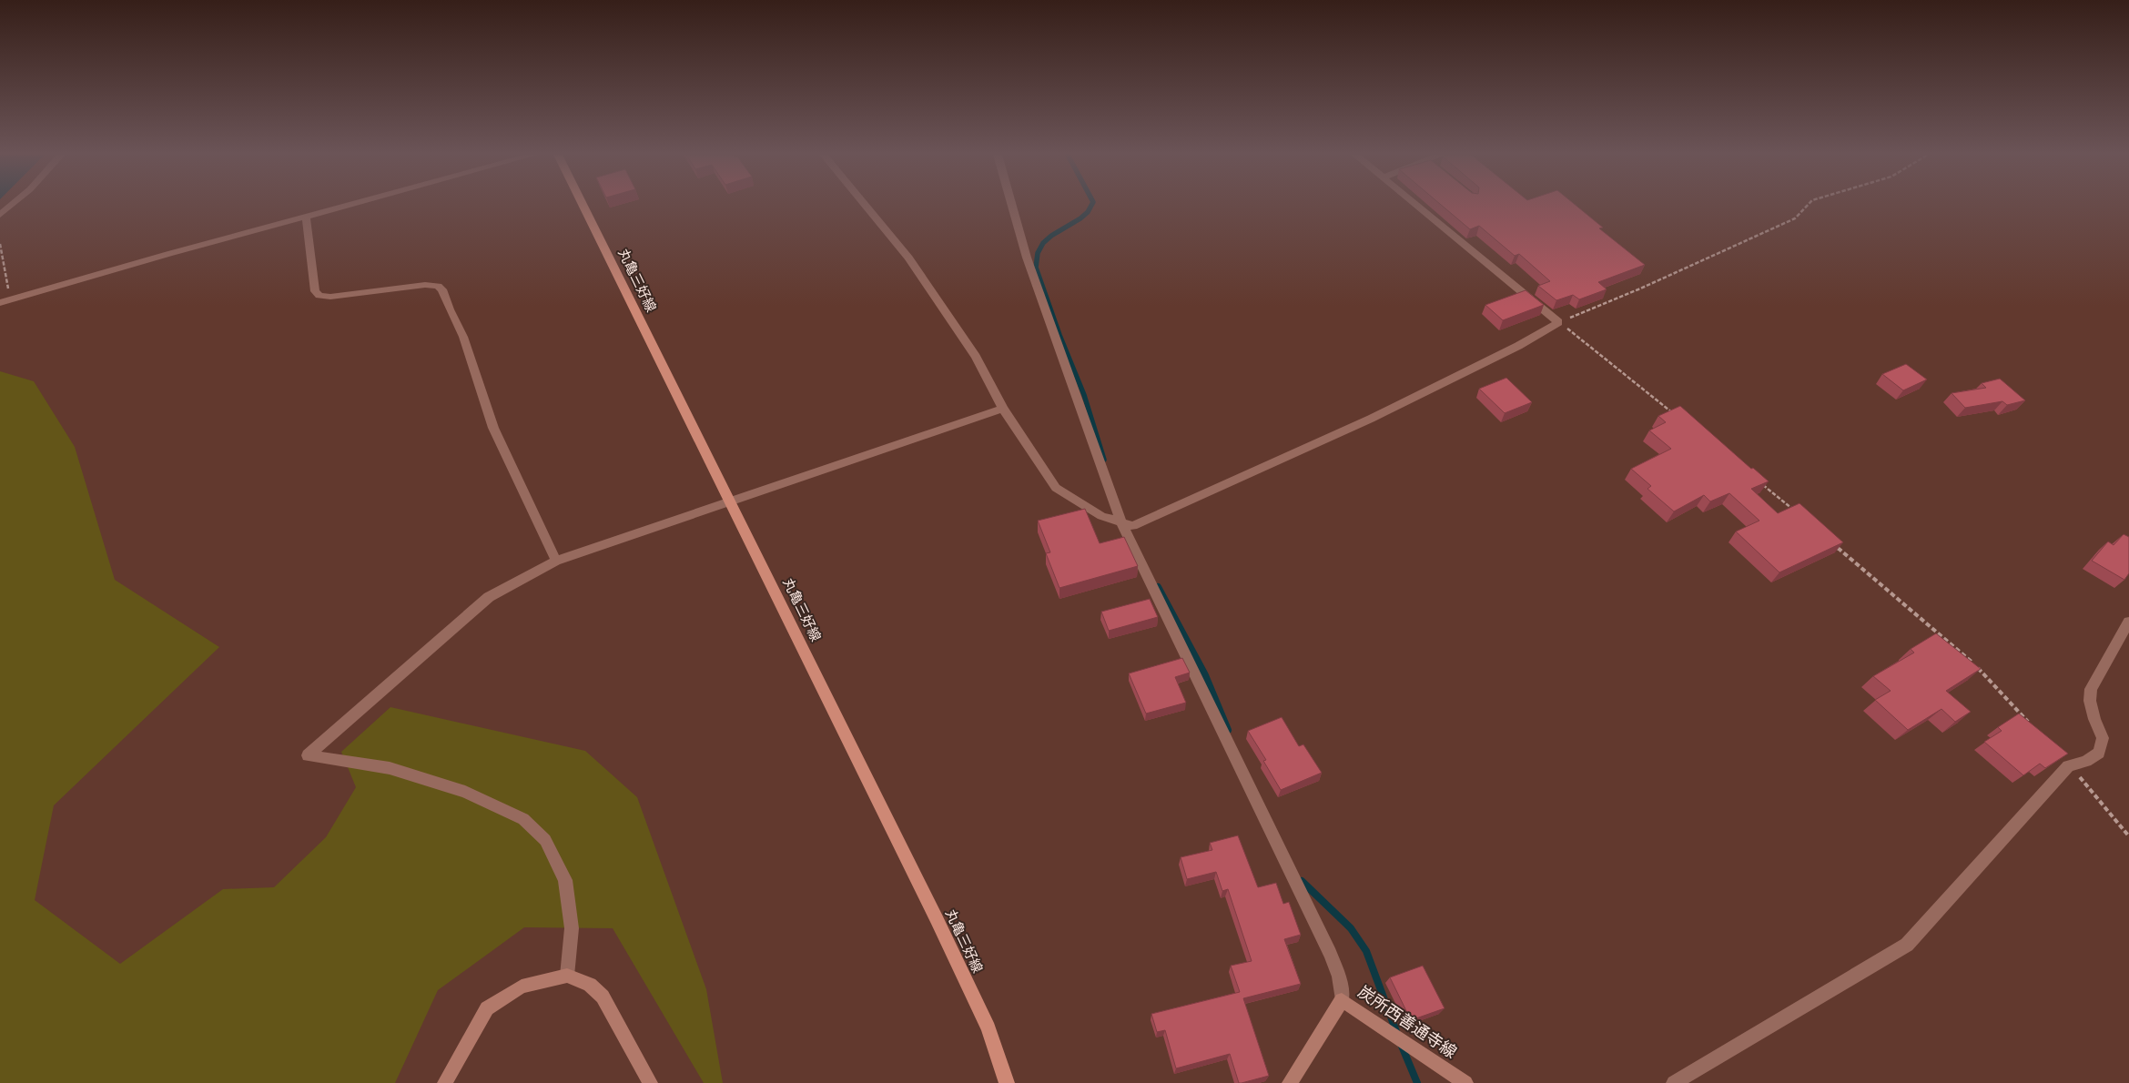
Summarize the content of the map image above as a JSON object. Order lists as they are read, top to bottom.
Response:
{
  "streets": {
    "main road": ["丸亀三好線"],
    "street": ["炭所西善通寺線"]
  }
}
